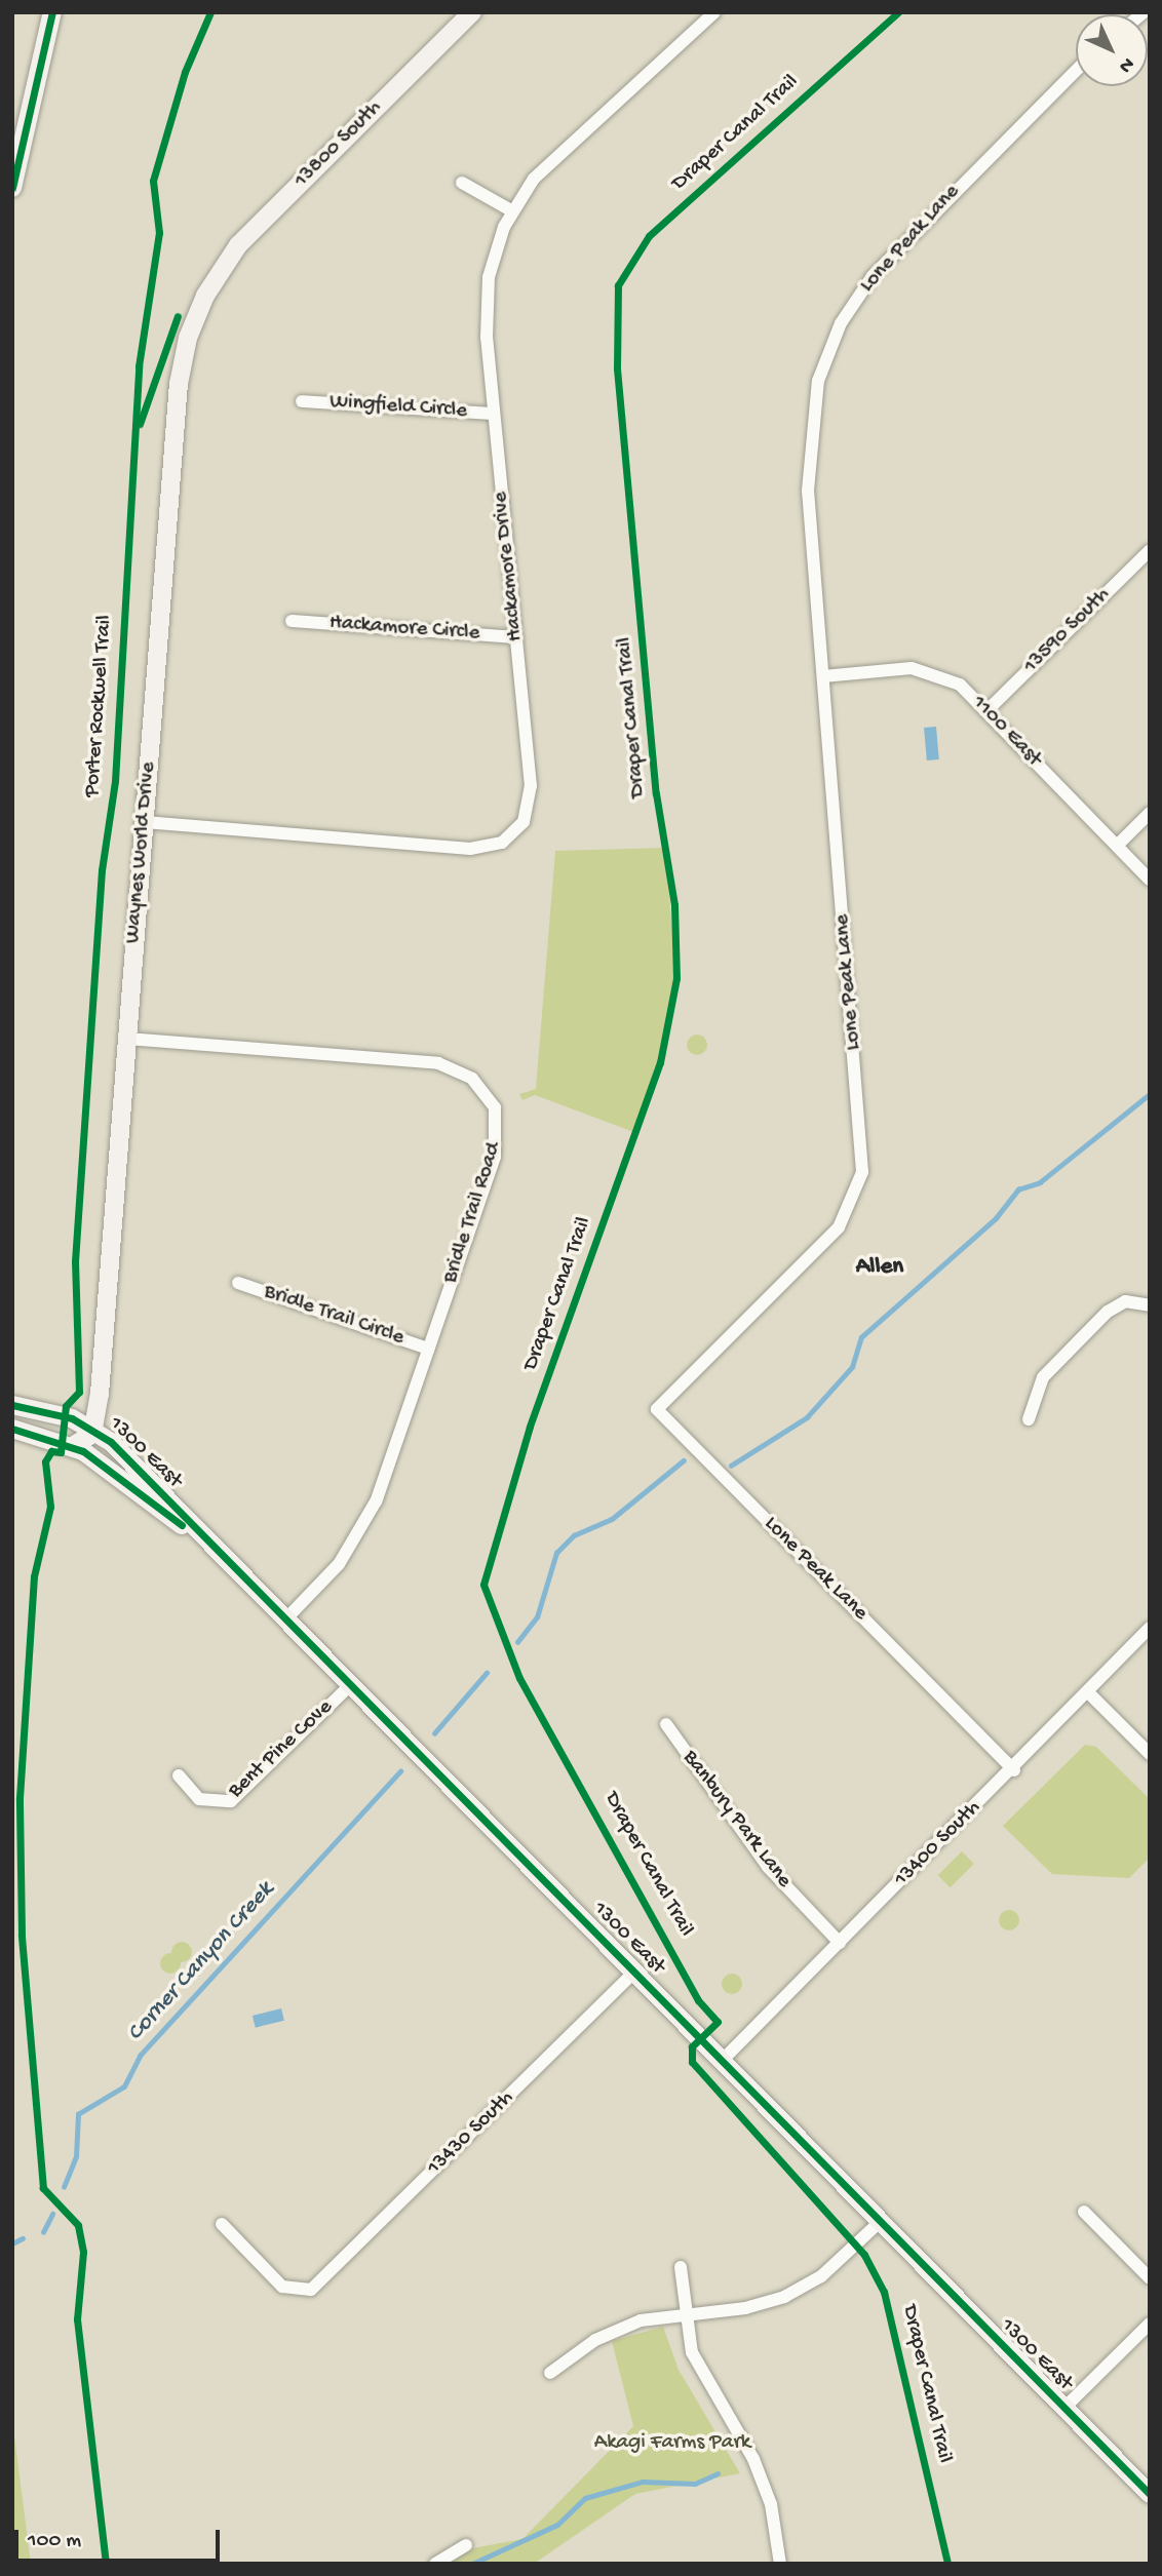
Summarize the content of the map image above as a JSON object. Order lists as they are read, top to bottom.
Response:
{
  "streets": {
    "main road": ["13800 South", "Waynes World Drive", "1300 East"],
    "street": [
      "Lone Peak Lane",
      "Wingfield Circle",
      "Hackamore Drive",
      "Hackamore Circle",
      "13590 South",
      "1100 East",
      "Bridle Trail Road",
      "Bridle Trail Circle",
      "Bent Pine Cove",
      "Banbury Park Lane",
      "13400 South",
      "13430 South"
    ],
    "cycle path": ["Draper Canal Trail", "Porter Rockwell Trail"]
  },
  "crossings": [
    ["13800 South", "Waynes World Drive"],
    ["Lone Peak Lane", "1100 East"],
    ["Lone Peak Lane", "13400 South"],
    ["Wingfield Circle", "Hackamore Drive"],
    ["Hackamore Drive", "Hackamore Circle"],
    ["Hackamore Drive", "Waynes World Drive"],
    ["13590 South", "1100 East"],
    ["Waynes World Drive", "Bridle Trail Road"],
    ["Waynes World Drive", "1300 East"],
    ["Bridle Trail Road", "Bridle Trail Circle"],
    ["Bridle Trail Road", "1300 East"],
    ["1300 East", "Bent Pine Cove"],
    ["1300 East", "13400 South"],
    ["1300 East", "13430 South"],
    ["Banbury Park Lane", "13400 South"]
  ],
  "districts": ["Allen"],
  "water": ["Corner Canyon Creek"],
  "parks": ["Akagi Farms Park"],
  "scale_bar": "100 m",
  "north": "bottom right"
}
